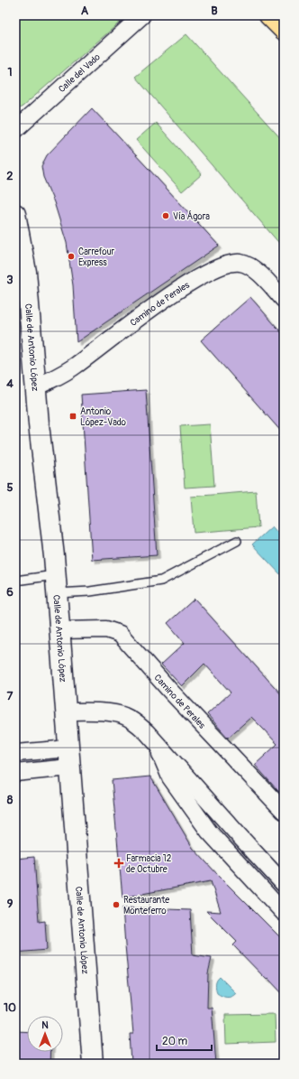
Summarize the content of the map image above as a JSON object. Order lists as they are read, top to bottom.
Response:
{
  "streets": {
    "street": ["Calle del Vado", "Camino de Perales", "Calle de Antonio López"]
  },
  "crossings": [
    ["Camino de Perales", "Calle de Antonio López"]
  ],
  "places": {
    "other": ["Vía Ágora", "Carrefour Express", "Restaurante Monteferro"],
    "transit": ["Antonio López-Vado"],
    "health": ["Farmacia 12 de Octubre"]
  },
  "scale_bar": "20 m",
  "north": "top",
  "grid": {
    "columns": ["A", "B"],
    "rows": [
      "1",
      "2",
      "3",
      "4",
      "5",
      "6",
      "7",
      "8",
      "9",
      "10"
    ]
  }
}
